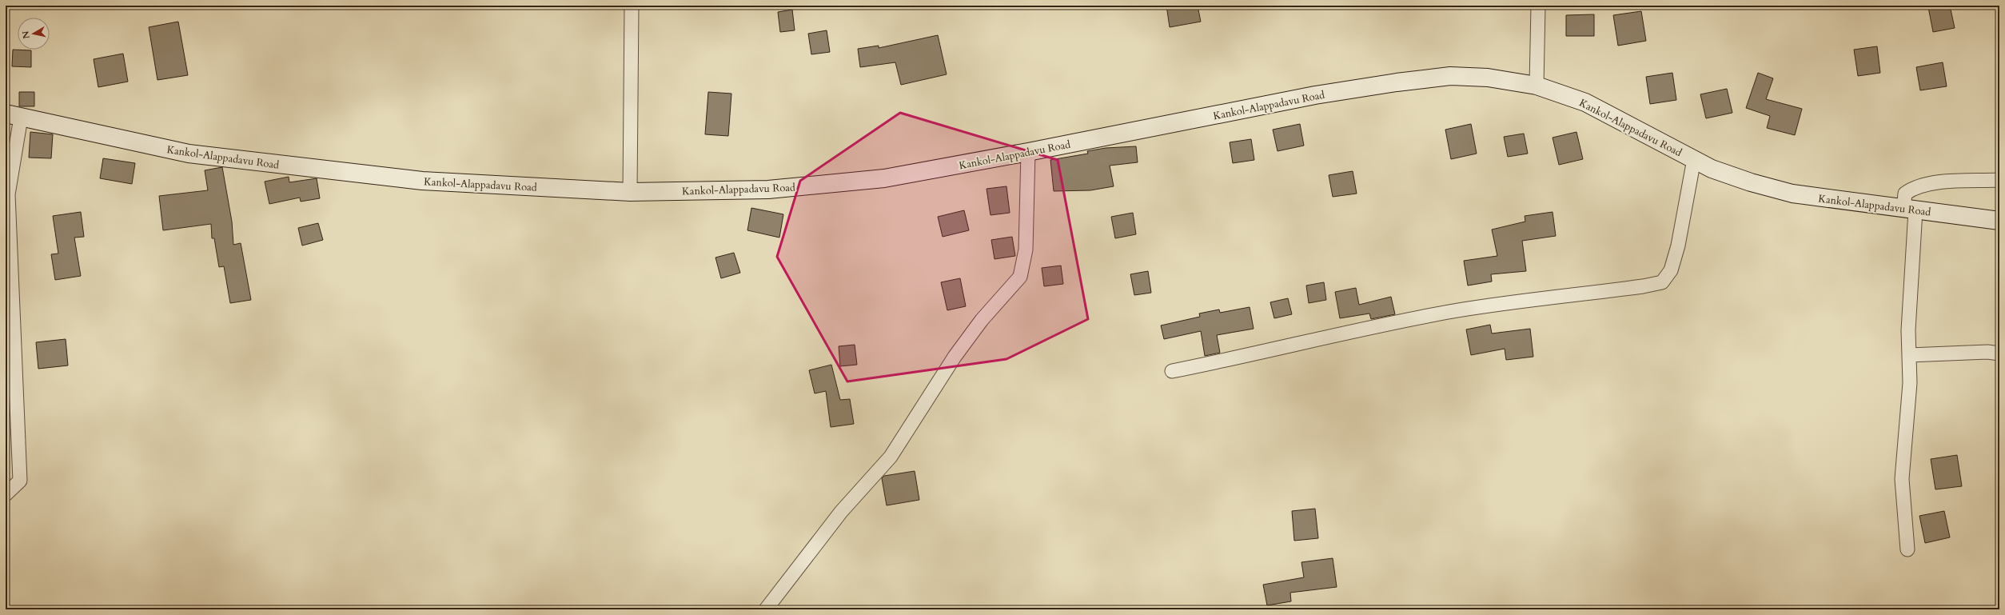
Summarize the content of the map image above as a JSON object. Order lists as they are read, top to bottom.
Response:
{
  "streets": {
    "main road": ["Kankol-Alappadavu Road"]
  },
  "north": "left"
}
